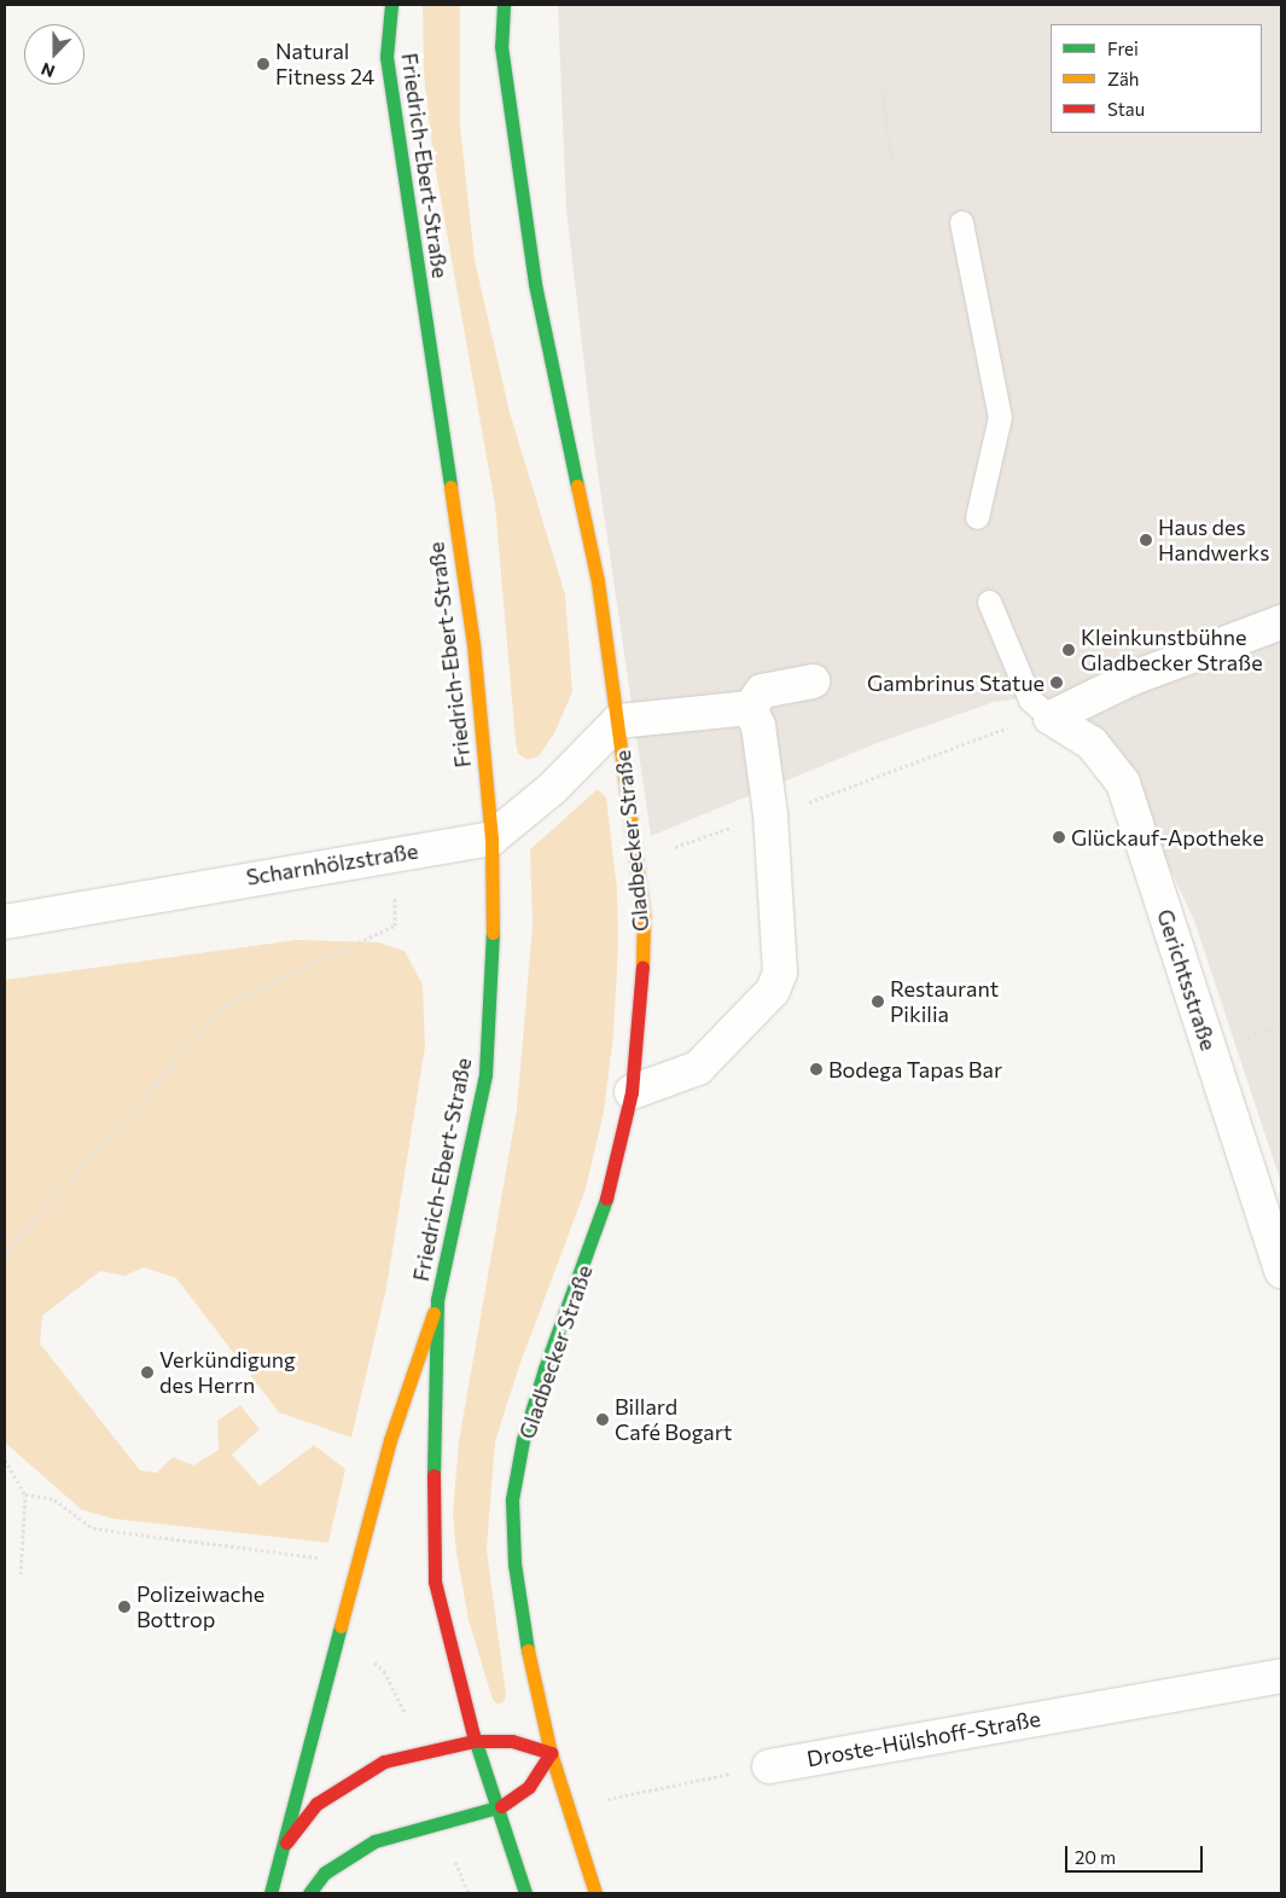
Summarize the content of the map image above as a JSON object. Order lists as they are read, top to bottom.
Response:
{
  "streets": {
    "main road": ["Friedrich-Ebert-Straße", "Gladbecker Straße"],
    "street": ["Scharnhölzstraße", "Gerichtsstraße", "Droste-Hülshoff-Straße"]
  },
  "crossings": [
    ["Friedrich-Ebert-Straße", "Scharnhölzstraße"]
  ],
  "places": [
    "Natural Fitness 24",
    "Haus des Handwerks",
    "Kleinkunstbühne Gladbecker Straße",
    "Gambrinus Statue",
    "Glückauf-Apotheke",
    "Restaurant Pikilia",
    "Bodega Tapas Bar",
    "Verkündigung des Herrn",
    "Billard Café Bogart",
    "Polizeiwache Bottrop"
  ],
  "legend": ["Frei", "Zäh", "Stau"],
  "scale_bar": "20 m",
  "north": "bottom"
}
